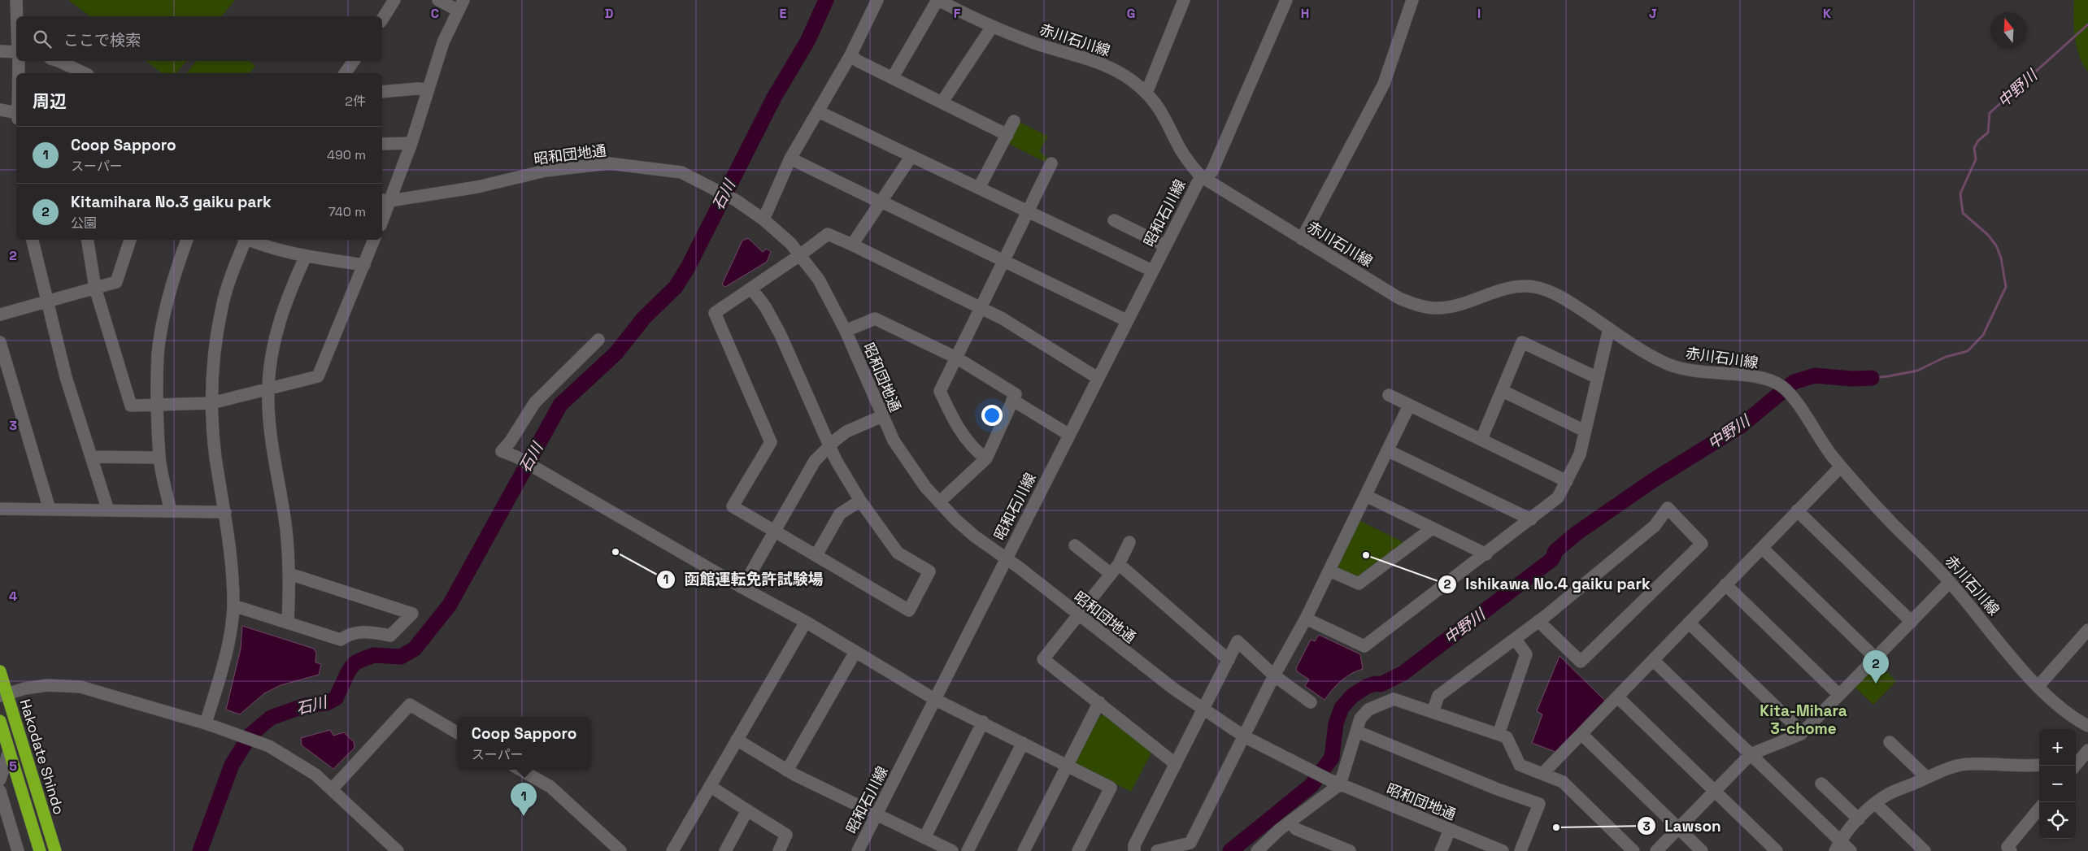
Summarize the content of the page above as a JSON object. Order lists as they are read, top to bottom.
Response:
{
  "streets": {
    "highway": ["Hakodate Shindo"],
    "street": ["赤川石川線", "昭和団地通", "昭和石川線"]
  },
  "crossings": [
    ["赤川石川線", "昭和石川線"],
    ["昭和団地通", "昭和石川線"]
  ],
  "districts": ["Kita-Mihara 3-chome"],
  "water": ["中野川", "石川"],
  "places": ["函館運転免許試験場", "Ishikawa No.4 gaiku park", "Lawson"],
  "north": "top",
  "page": {
    "search": "ここで検索",
    "heading": ["周辺", "2件"],
    "list": [
      {
        "mark": "1",
        "name": "Coop Sapporo",
        "note": "スーパー",
        "value": "490 m"
      },
      {
        "mark": "2",
        "name": "Kitamihara No.3 gaiku park",
        "note": "公園",
        "value": "740 m"
      }
    ],
    "pins": ["2", "1"],
    "popup": ["Coop Sapporo", "スーパー"],
    "map_buttons": ["+", "−"]
  },
  "grid": {
    "columns": [
      "C",
      "D",
      "E",
      "F",
      "G",
      "H",
      "I",
      "J",
      "K"
    ],
    "rows": [
      "2",
      "3",
      "4",
      "5"
    ]
  }
}
